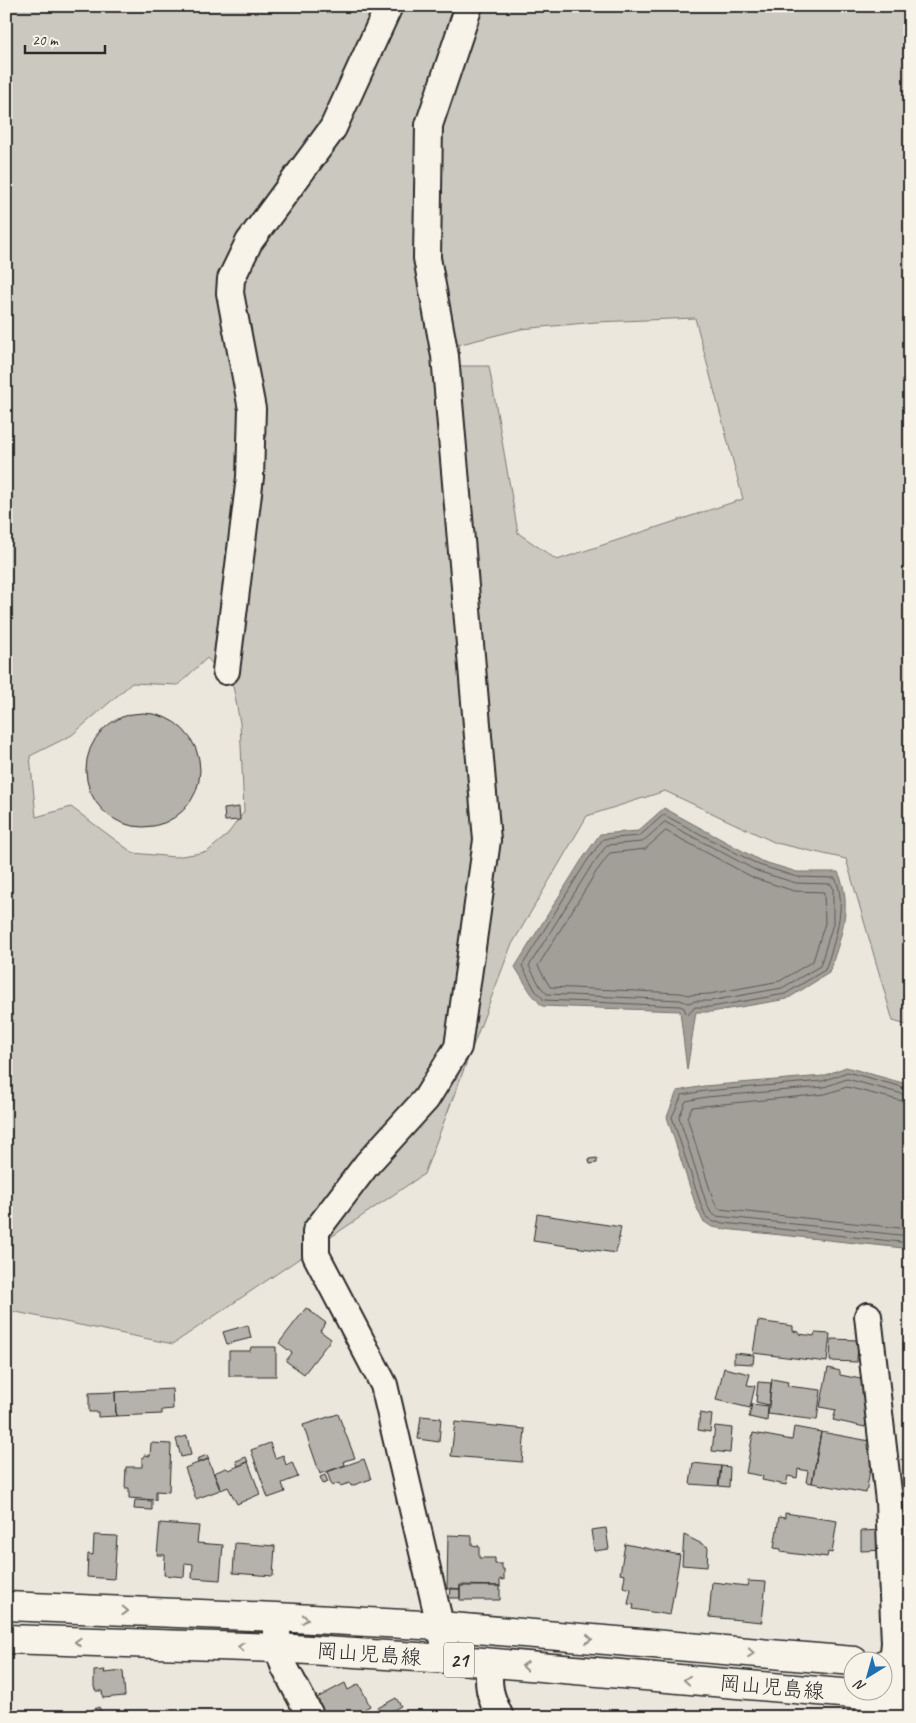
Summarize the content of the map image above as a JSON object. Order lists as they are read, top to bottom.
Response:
{
  "streets": {
    "main road": ["岡山児島線", "21"]
  },
  "scale_bar": "20 m",
  "north": "bottom left"
}
